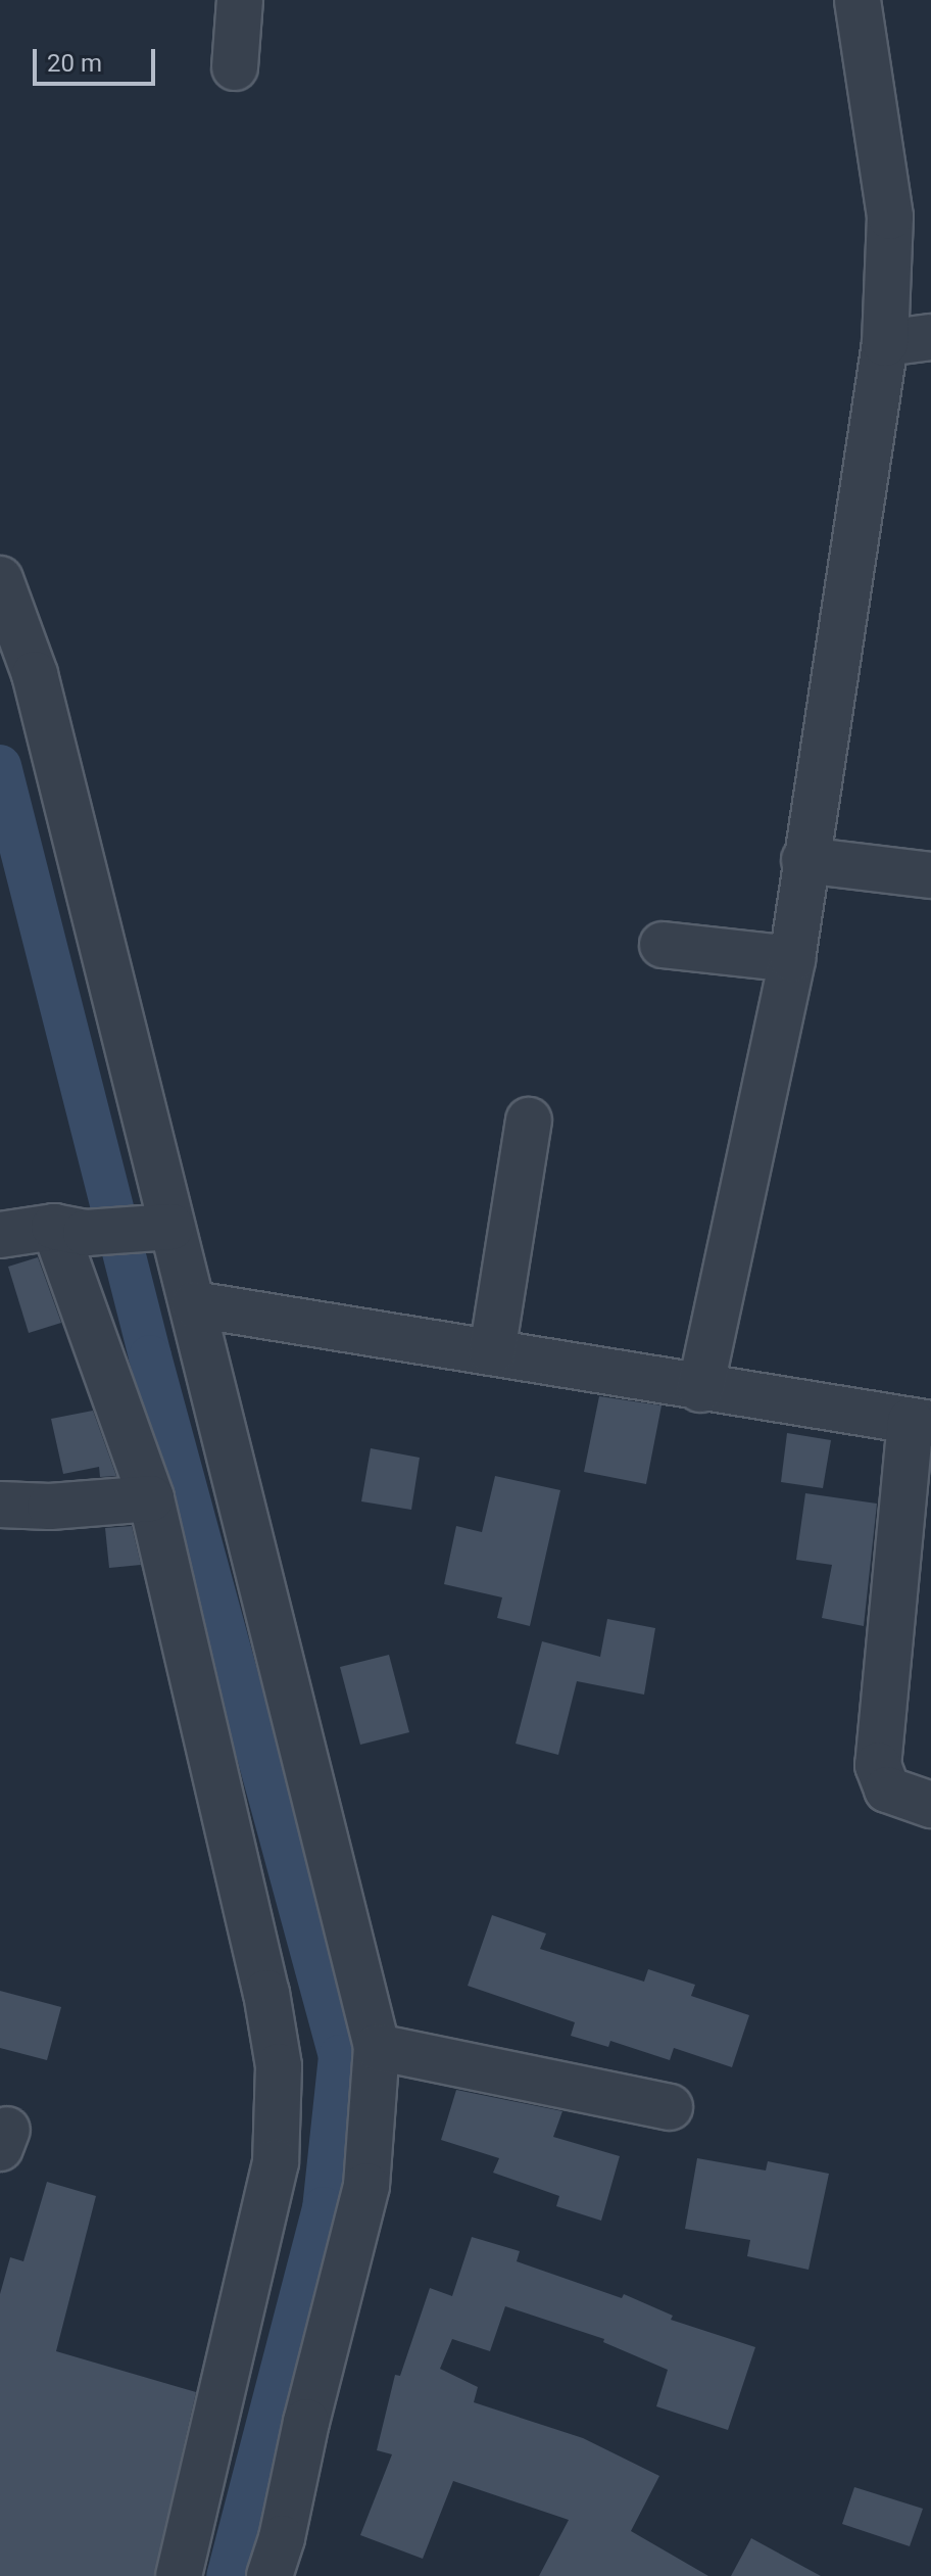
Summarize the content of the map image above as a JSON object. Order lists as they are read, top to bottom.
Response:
{
  "scale_bar": "20 m"
}
